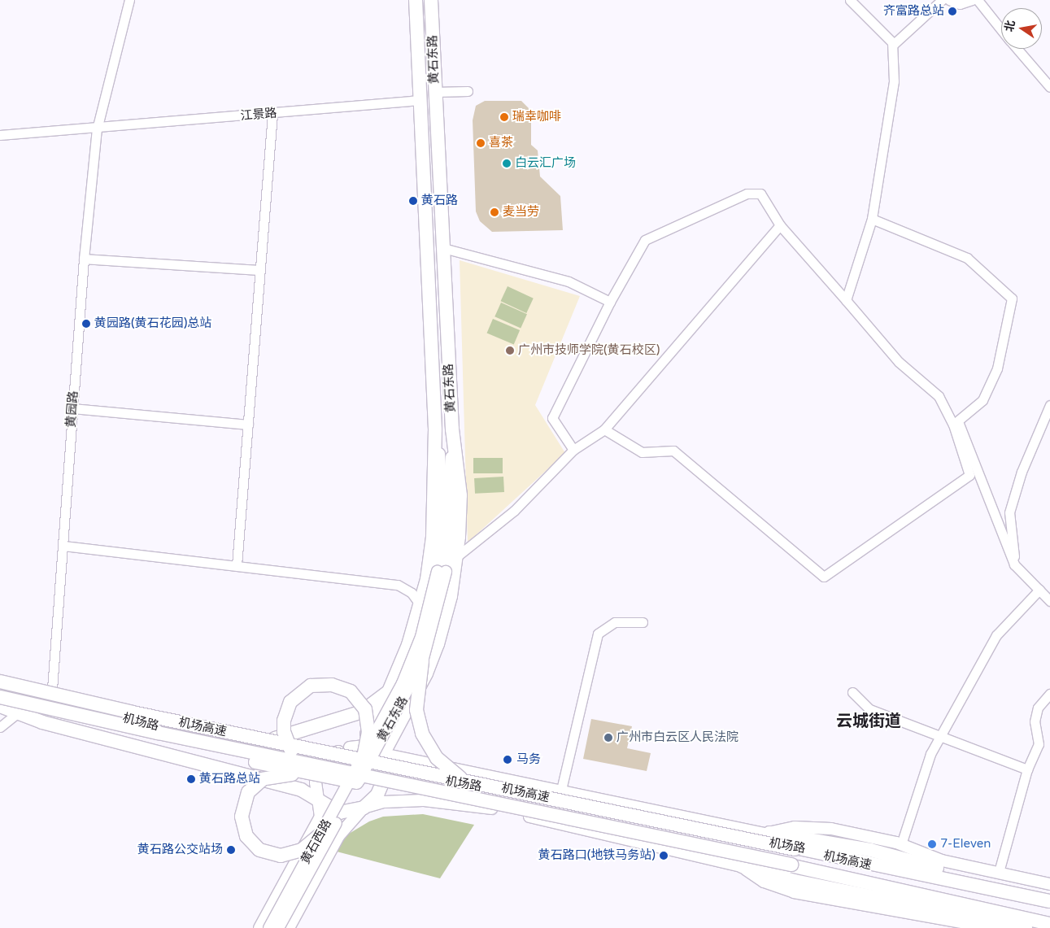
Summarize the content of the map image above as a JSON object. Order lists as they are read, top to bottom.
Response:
{
  "streets": {
    "highway": ["黄石东路", "机场路", "机场高速"],
    "main road": ["黄石西路"],
    "street": ["江景路", "黄园路"]
  },
  "crossings": [
    ["黄石东路", "江景路"],
    ["黄石东路", "黄石西路"],
    ["江景路", "黄园路"],
    ["黄园路", "机场路"],
    ["机场路", "机场高速"]
  ],
  "districts": ["云城街道"],
  "places": [
    "齐富路总站",
    "瑞幸咖啡",
    "喜茶",
    "白云汇广场",
    "黄石路",
    "麦当劳",
    "黄园路(黄石花园)总站",
    "广州市技师学院(黄石校区)",
    "广州市白云区人民法院",
    "马务",
    "黄石路总站",
    "7-Eleven",
    "黄石路公交站场",
    "黄石路口(地铁马务站)"
  ],
  "north": "left"
}
